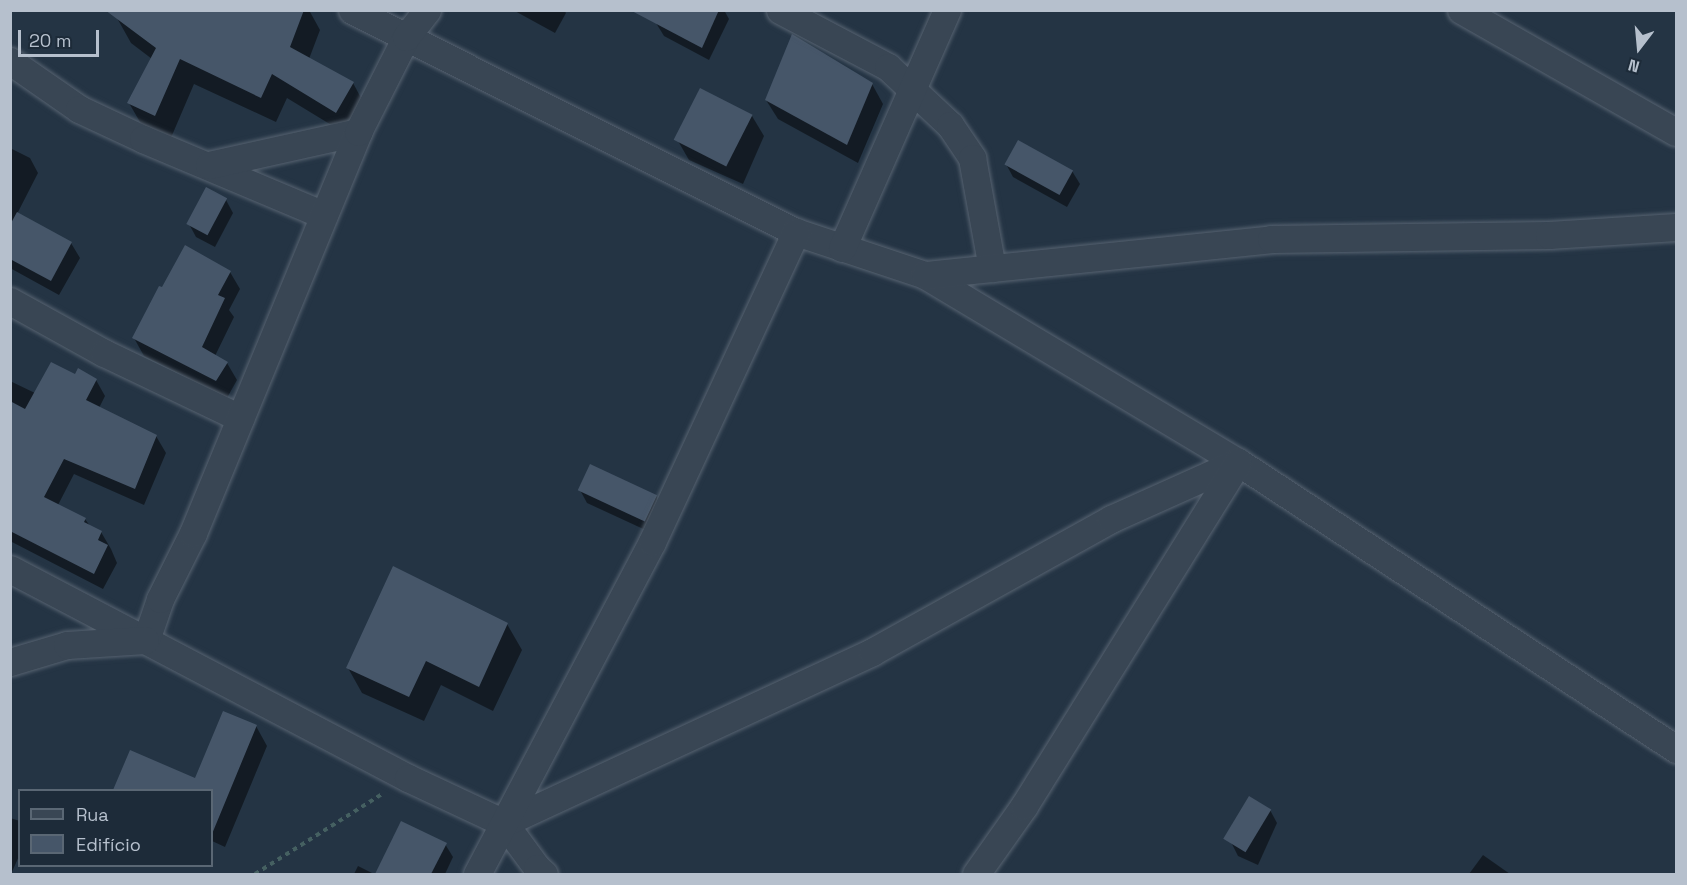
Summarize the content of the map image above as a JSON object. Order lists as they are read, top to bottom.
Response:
{
  "legend": ["Rua", "Edifício"],
  "scale_bar": "20 m",
  "north": "bottom"
}
